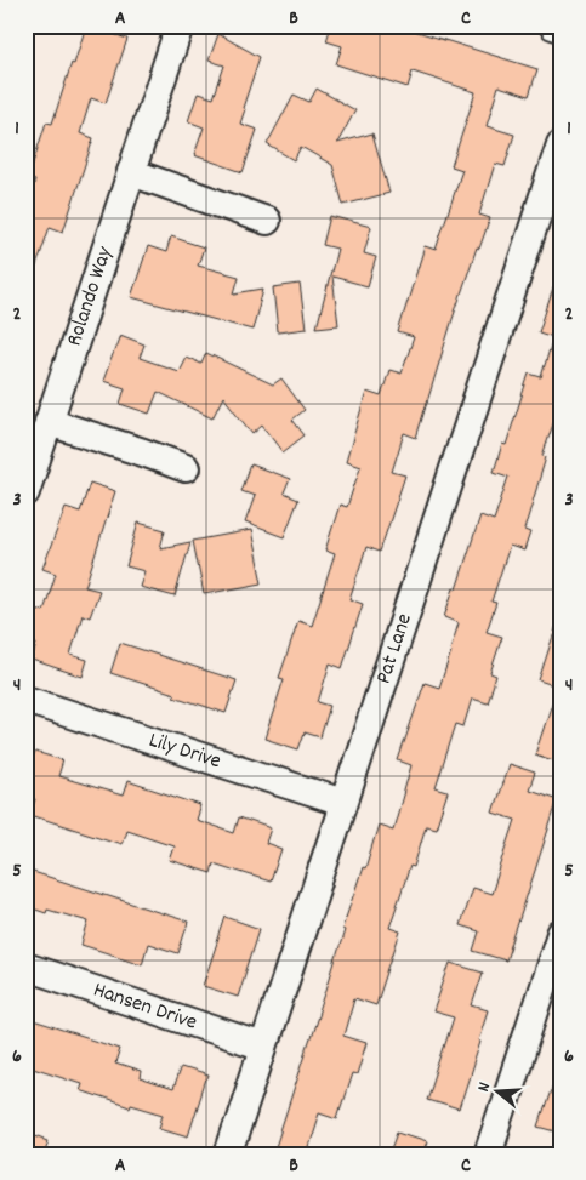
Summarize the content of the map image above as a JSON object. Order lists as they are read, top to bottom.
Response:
{
  "streets": {
    "street": [
      "Rolando Way",
      "Pat Lane",
      "Lily Drive",
      "Hansen Drive"
    ]
  },
  "crossings": [
    ["Pat Lane", "Lily Drive"],
    ["Pat Lane", "Hansen Drive"]
  ],
  "north": "left",
  "grid": {
    "columns": ["A", "B", "C"],
    "rows": [
      "1",
      "2",
      "3",
      "4",
      "5",
      "6"
    ]
  }
}
